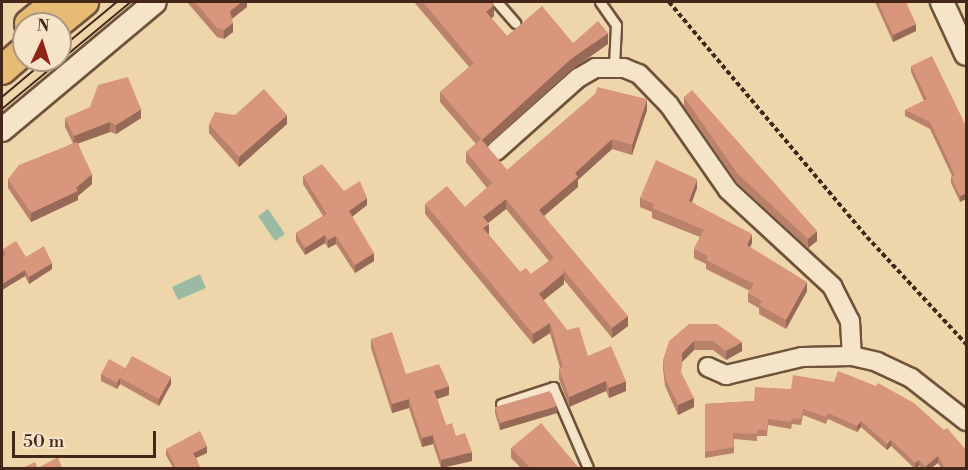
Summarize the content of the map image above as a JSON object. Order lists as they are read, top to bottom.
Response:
{
  "scale_bar": "50 m",
  "north": "top"
}
